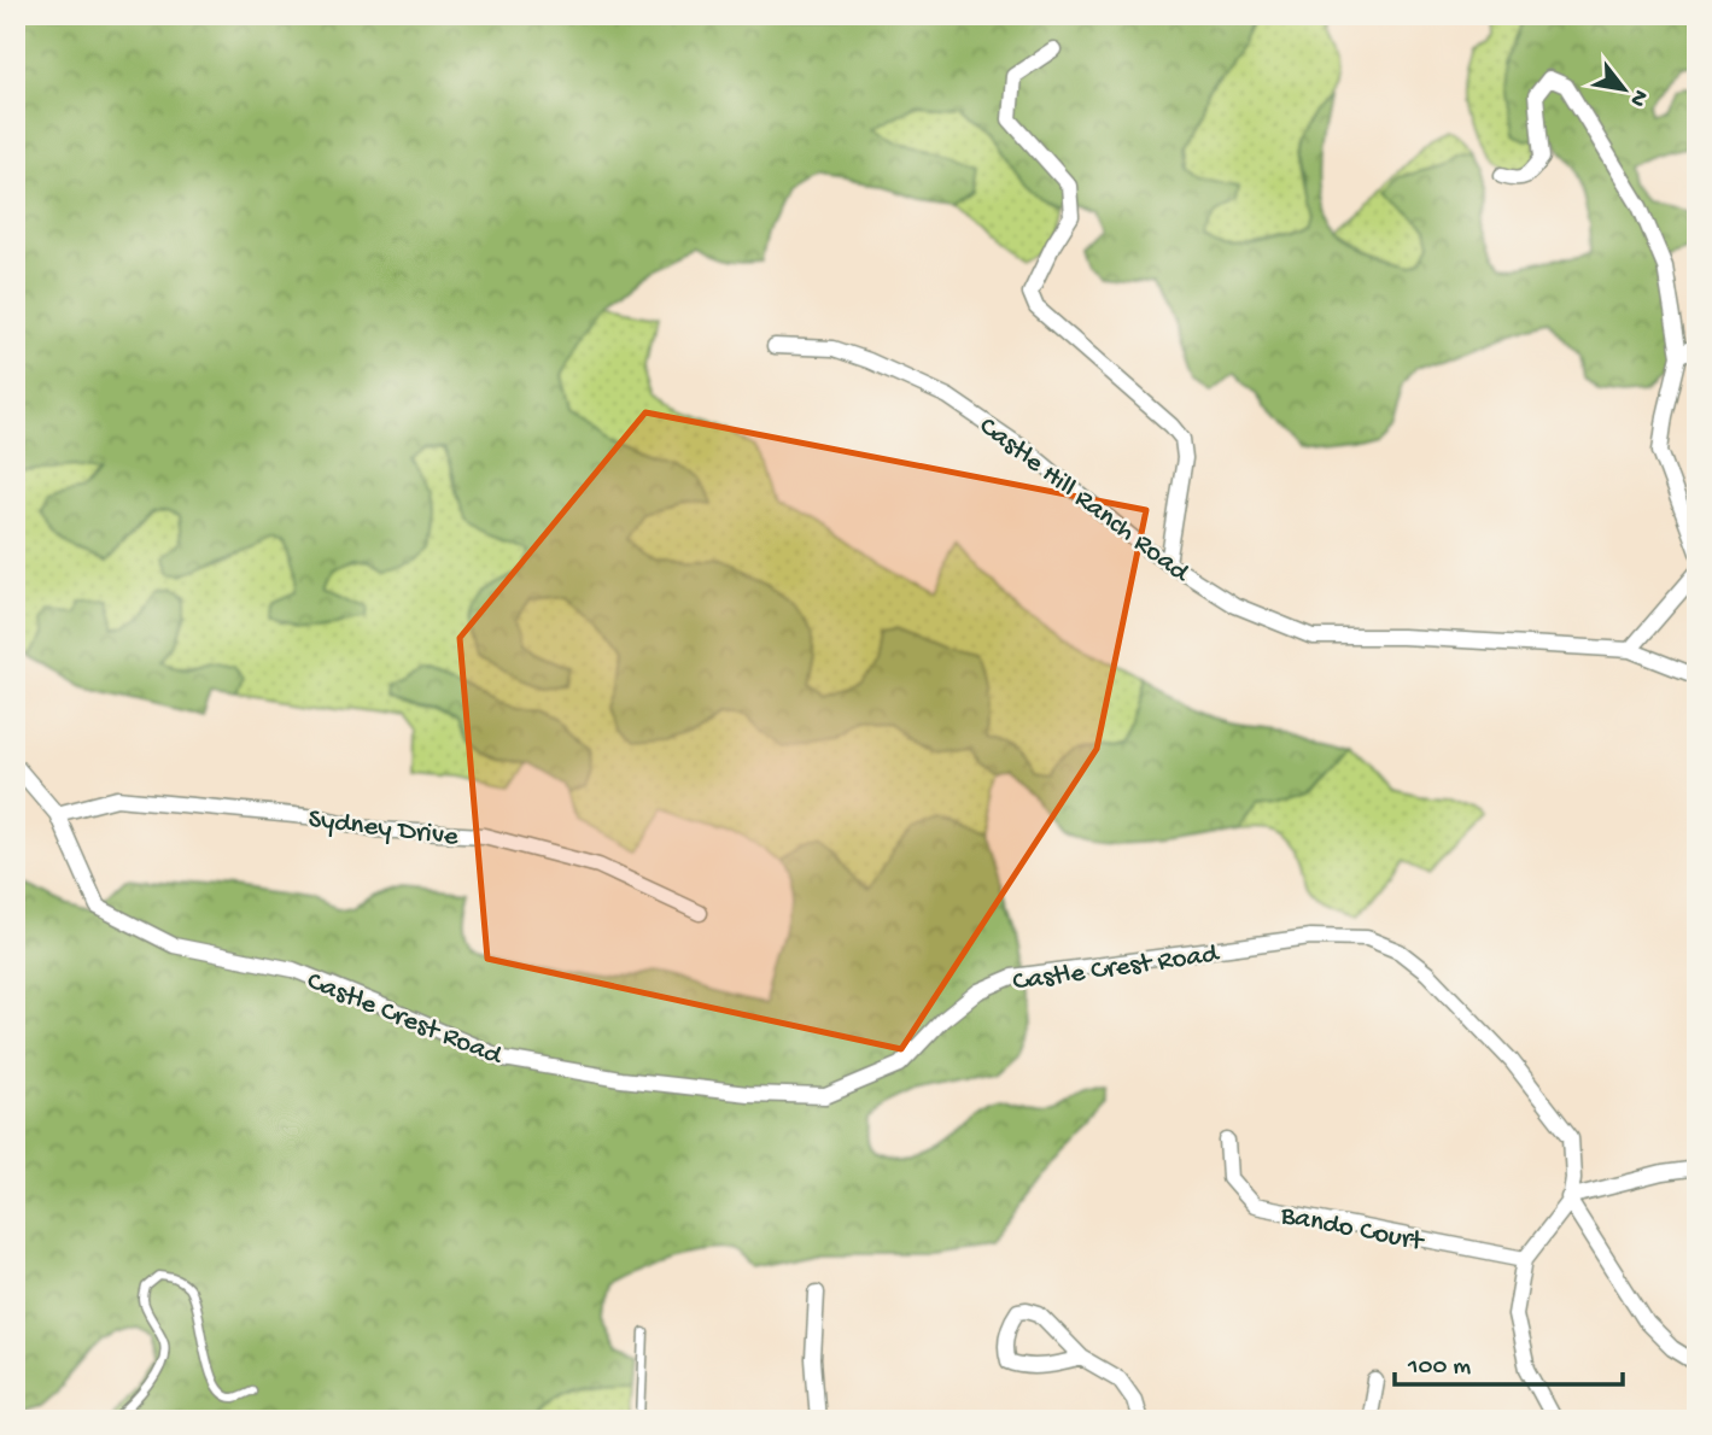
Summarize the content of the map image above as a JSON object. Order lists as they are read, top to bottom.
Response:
{
  "streets": {
    "street": [
      "Castle Hill Ranch Road",
      "Sydney Drive",
      "Castle Crest Road",
      "Bando Court"
    ]
  },
  "crossings": [
    ["Sydney Drive", "Castle Crest Road"]
  ],
  "scale_bar": "100 m",
  "north": "bottom right"
}
